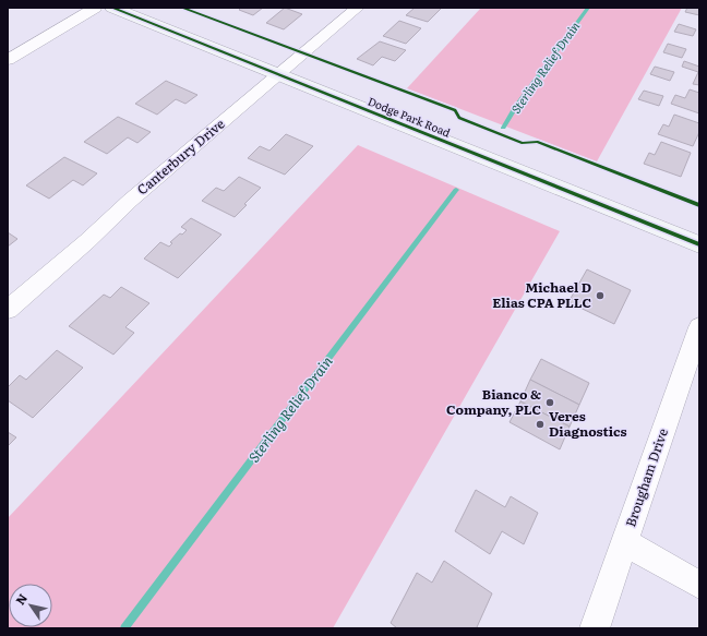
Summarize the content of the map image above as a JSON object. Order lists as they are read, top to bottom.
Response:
{
  "streets": {
    "street": ["Dodge Park Road", "Canterbury Drive", "Brougham Drive"]
  },
  "crossings": [
    ["Dodge Park Road", "Canterbury Drive"]
  ],
  "water": ["Sterling Relief Drain"],
  "places": ["Michael D Elias CPA PLLC", "Bianco & Company, PLC", "Veres Diagnostics"],
  "north": "top left"
}
